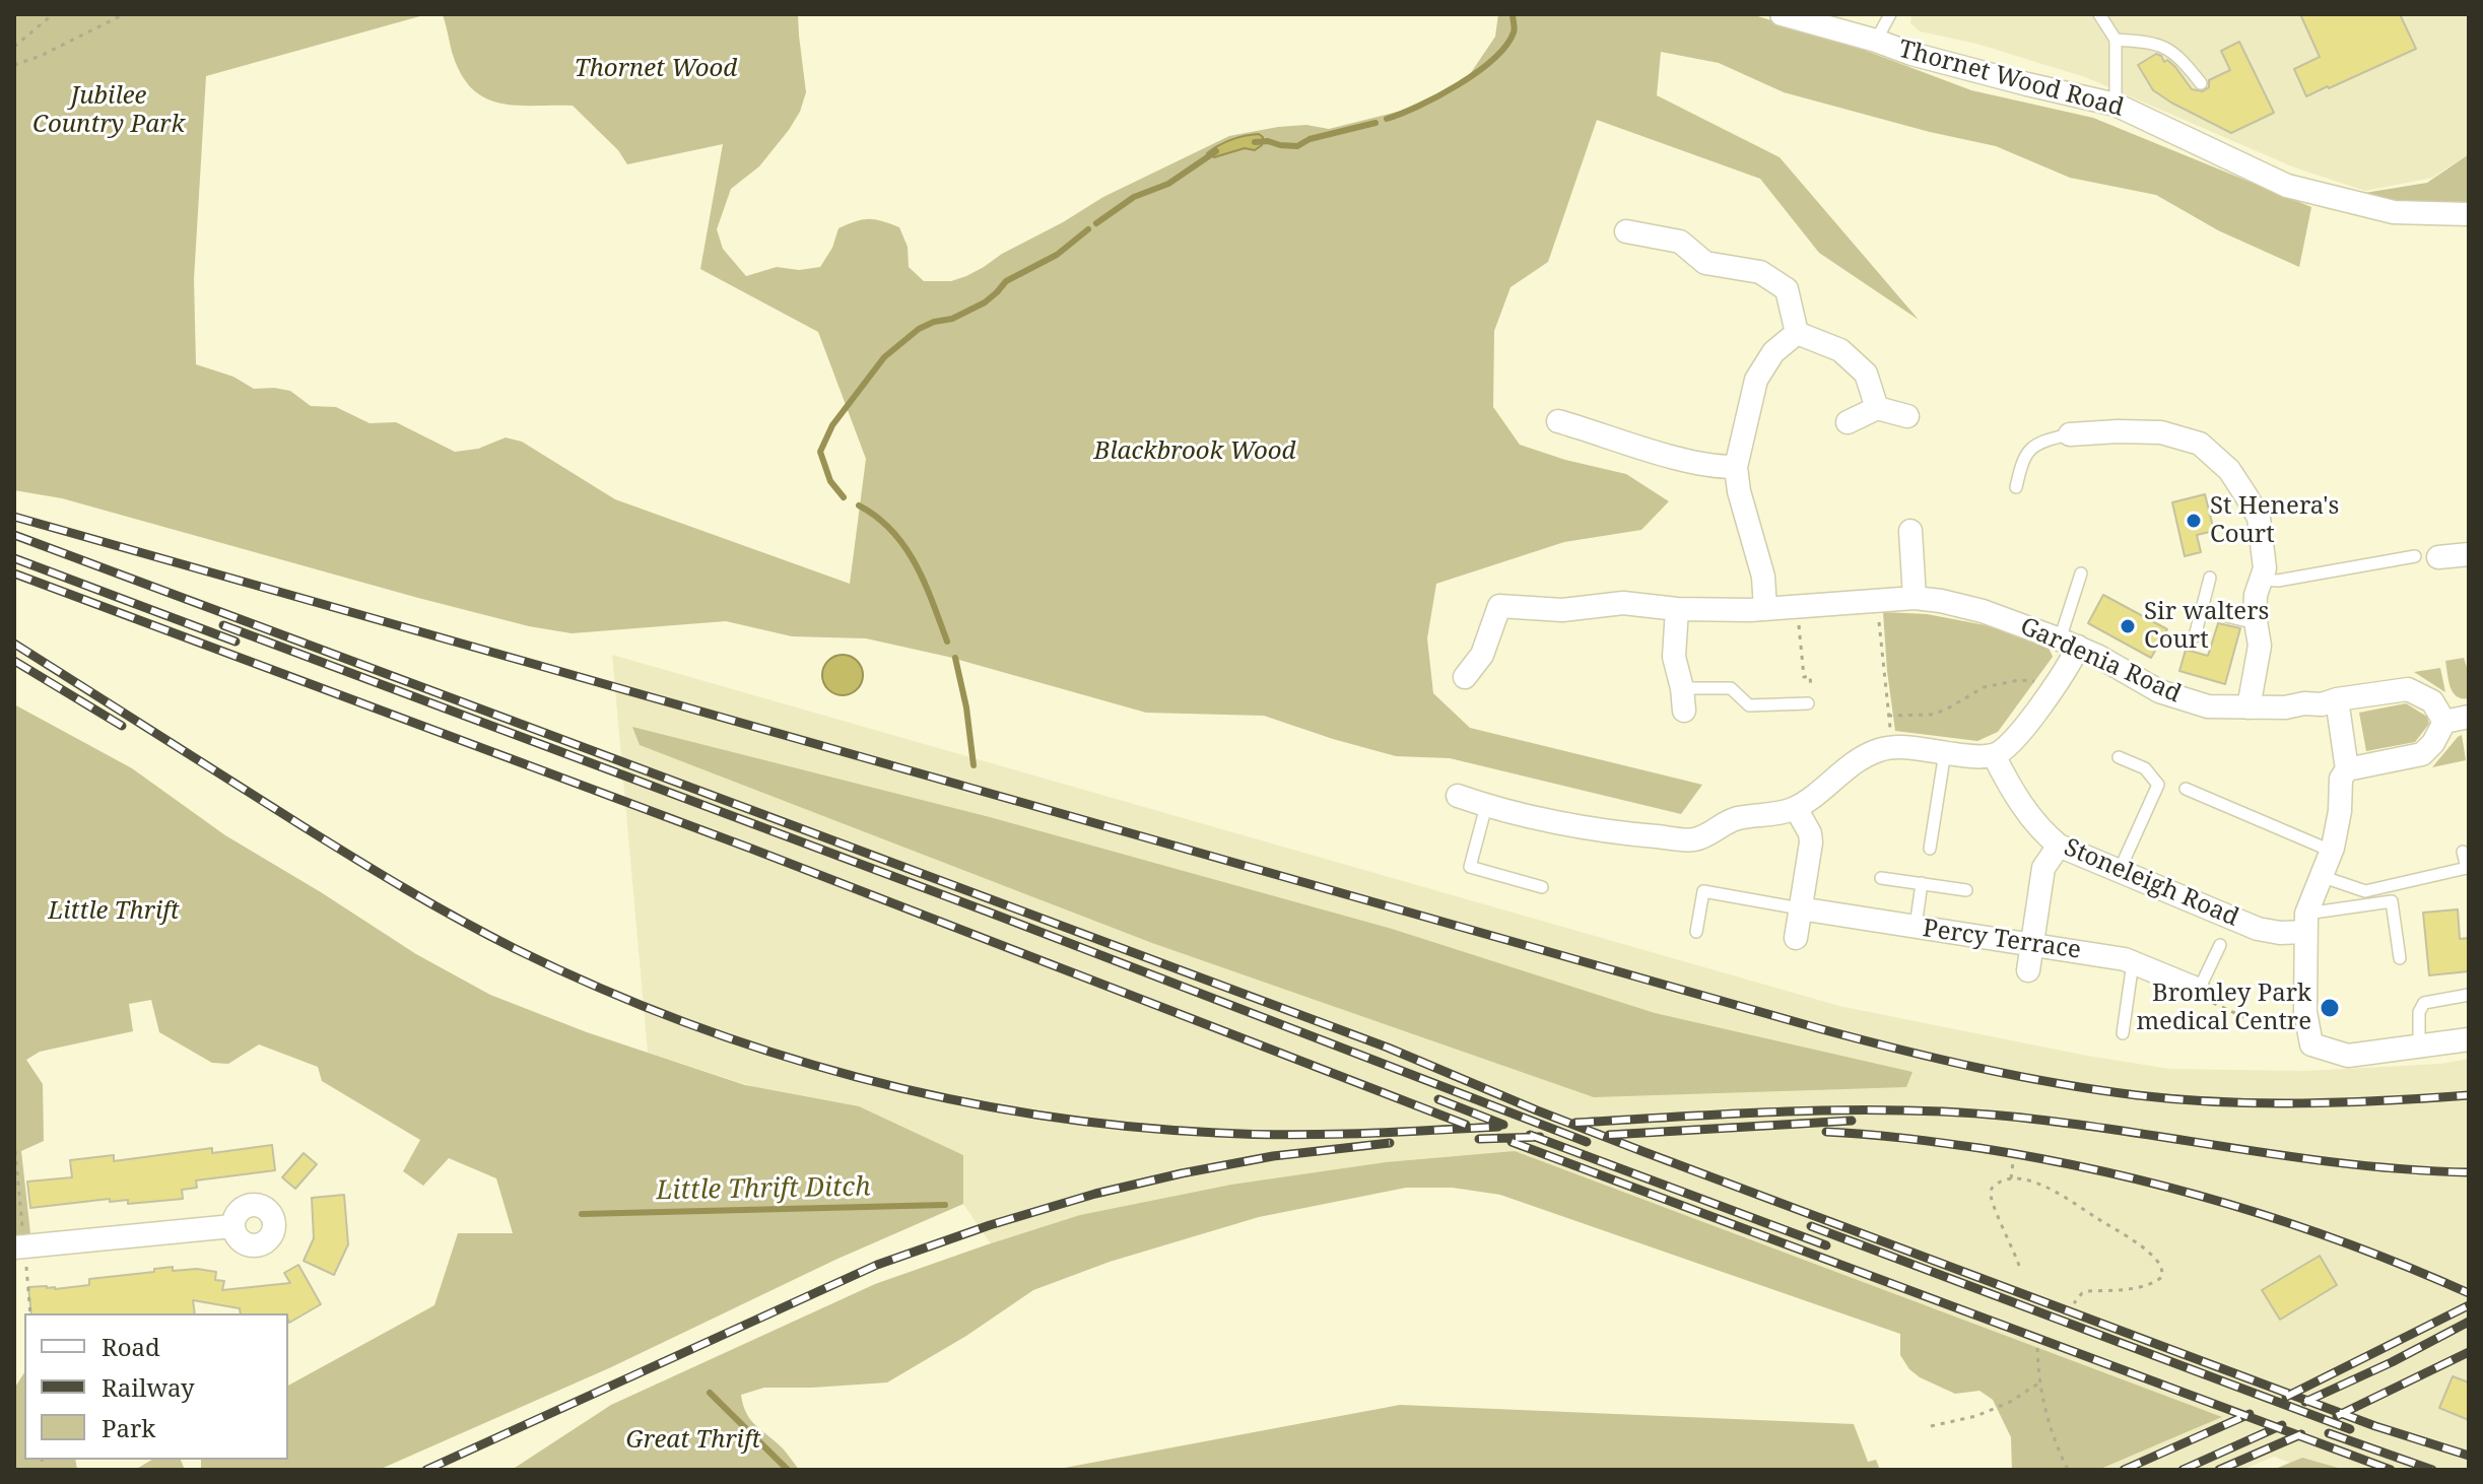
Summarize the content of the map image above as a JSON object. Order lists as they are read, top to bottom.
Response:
{
  "streets": {
    "street": [
      "Thornet Wood Road",
      "Gardenia Road",
      "Stoneleigh Road",
      "Percy Terrace"
    ]
  },
  "water": ["Little Thrift Ditch"],
  "parks": [
    "Thornet Wood",
    "Jubilee Country Park",
    "Blackbrook Wood",
    "Little Thrift",
    "Great Thrift"
  ],
  "places": ["St Henera's Court", "Sir walters Court", "Bromley Park medical Centre"],
  "legend": ["Road", "Railway", "Park"]
}
